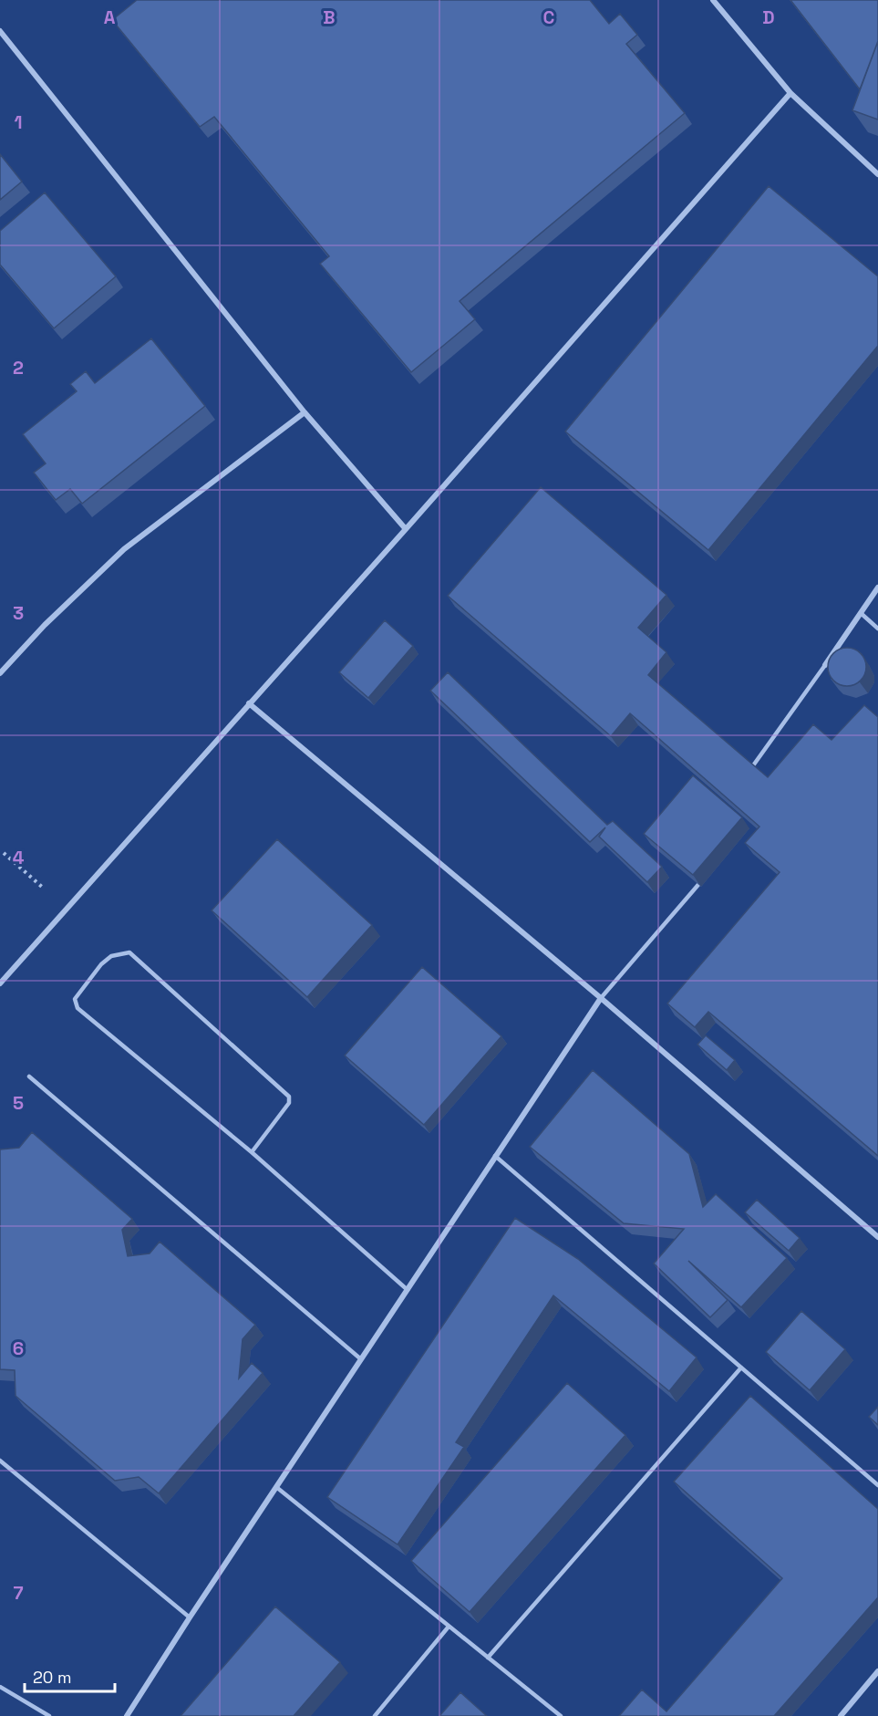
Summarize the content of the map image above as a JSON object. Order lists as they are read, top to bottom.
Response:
{
  "scale_bar": "20 m",
  "grid": {
    "columns": [
      "A",
      "B",
      "C",
      "D"
    ],
    "rows": [
      "1",
      "2",
      "3",
      "4",
      "5",
      "6",
      "7"
    ]
  }
}
